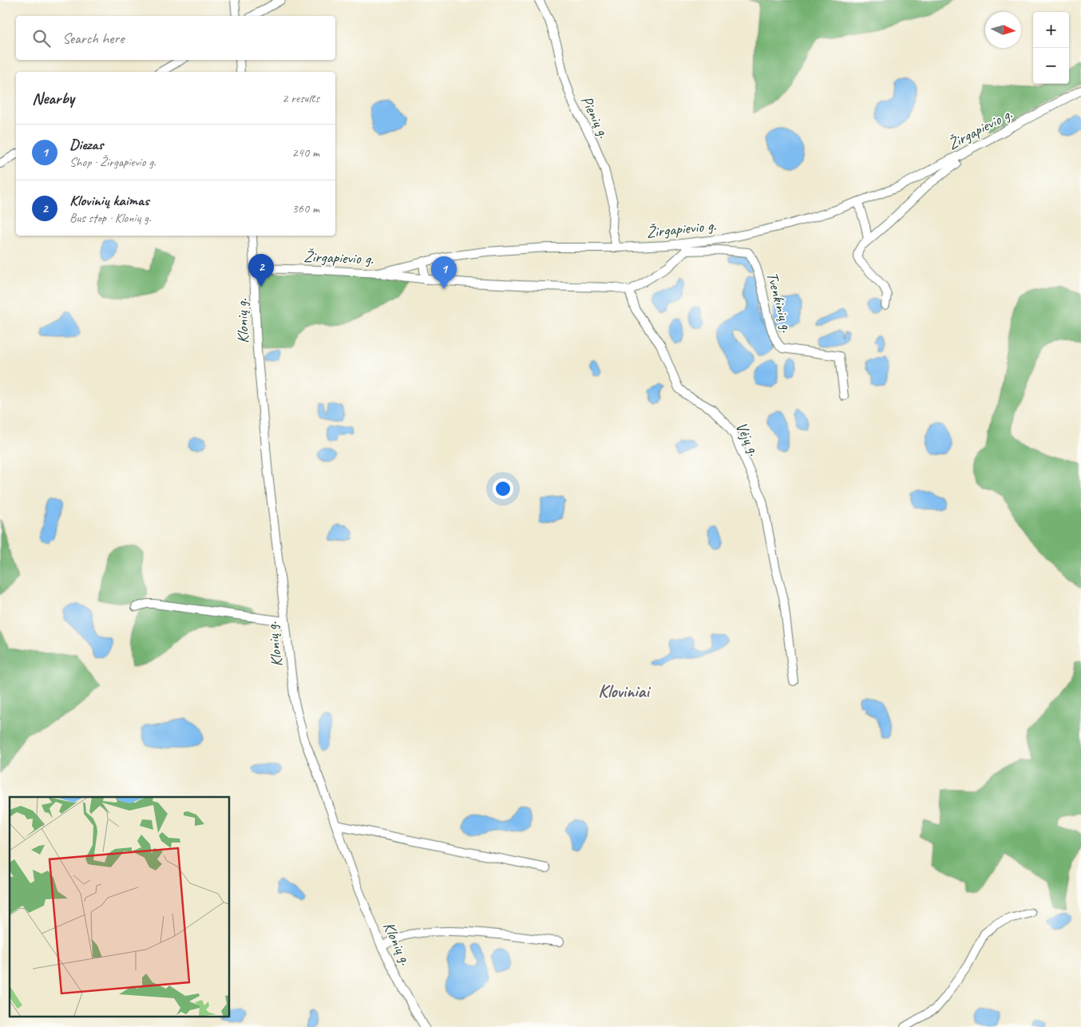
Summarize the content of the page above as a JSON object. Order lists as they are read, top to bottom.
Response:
{
  "streets": {
    "street": [
      "Pienių g.",
      "Žirgapievio g.",
      "Tvenkinių g.",
      "Klonių g.",
      "Vėjų g."
    ]
  },
  "crossings": [
    ["Pienių g.", "Žirgapievio g."],
    ["Žirgapievio g.", "Tvenkinių g."],
    ["Žirgapievio g.", "Klonių g."]
  ],
  "districts": ["Kloviniai"],
  "north": "right",
  "page": {
    "map_buttons": ["+", "−"],
    "search": "Search here",
    "heading": ["Nearby", "2 results"],
    "list": [
      {
        "mark": "1",
        "name": "Diezas",
        "note": "Shop · Žirgapievio g.",
        "value": "240 m"
      },
      {
        "mark": "2",
        "name": "Klovinių kaimas",
        "note": "Bus stop · Klonių g.",
        "value": "360 m"
      }
    ],
    "pins": ["2", "1"]
  }
}
